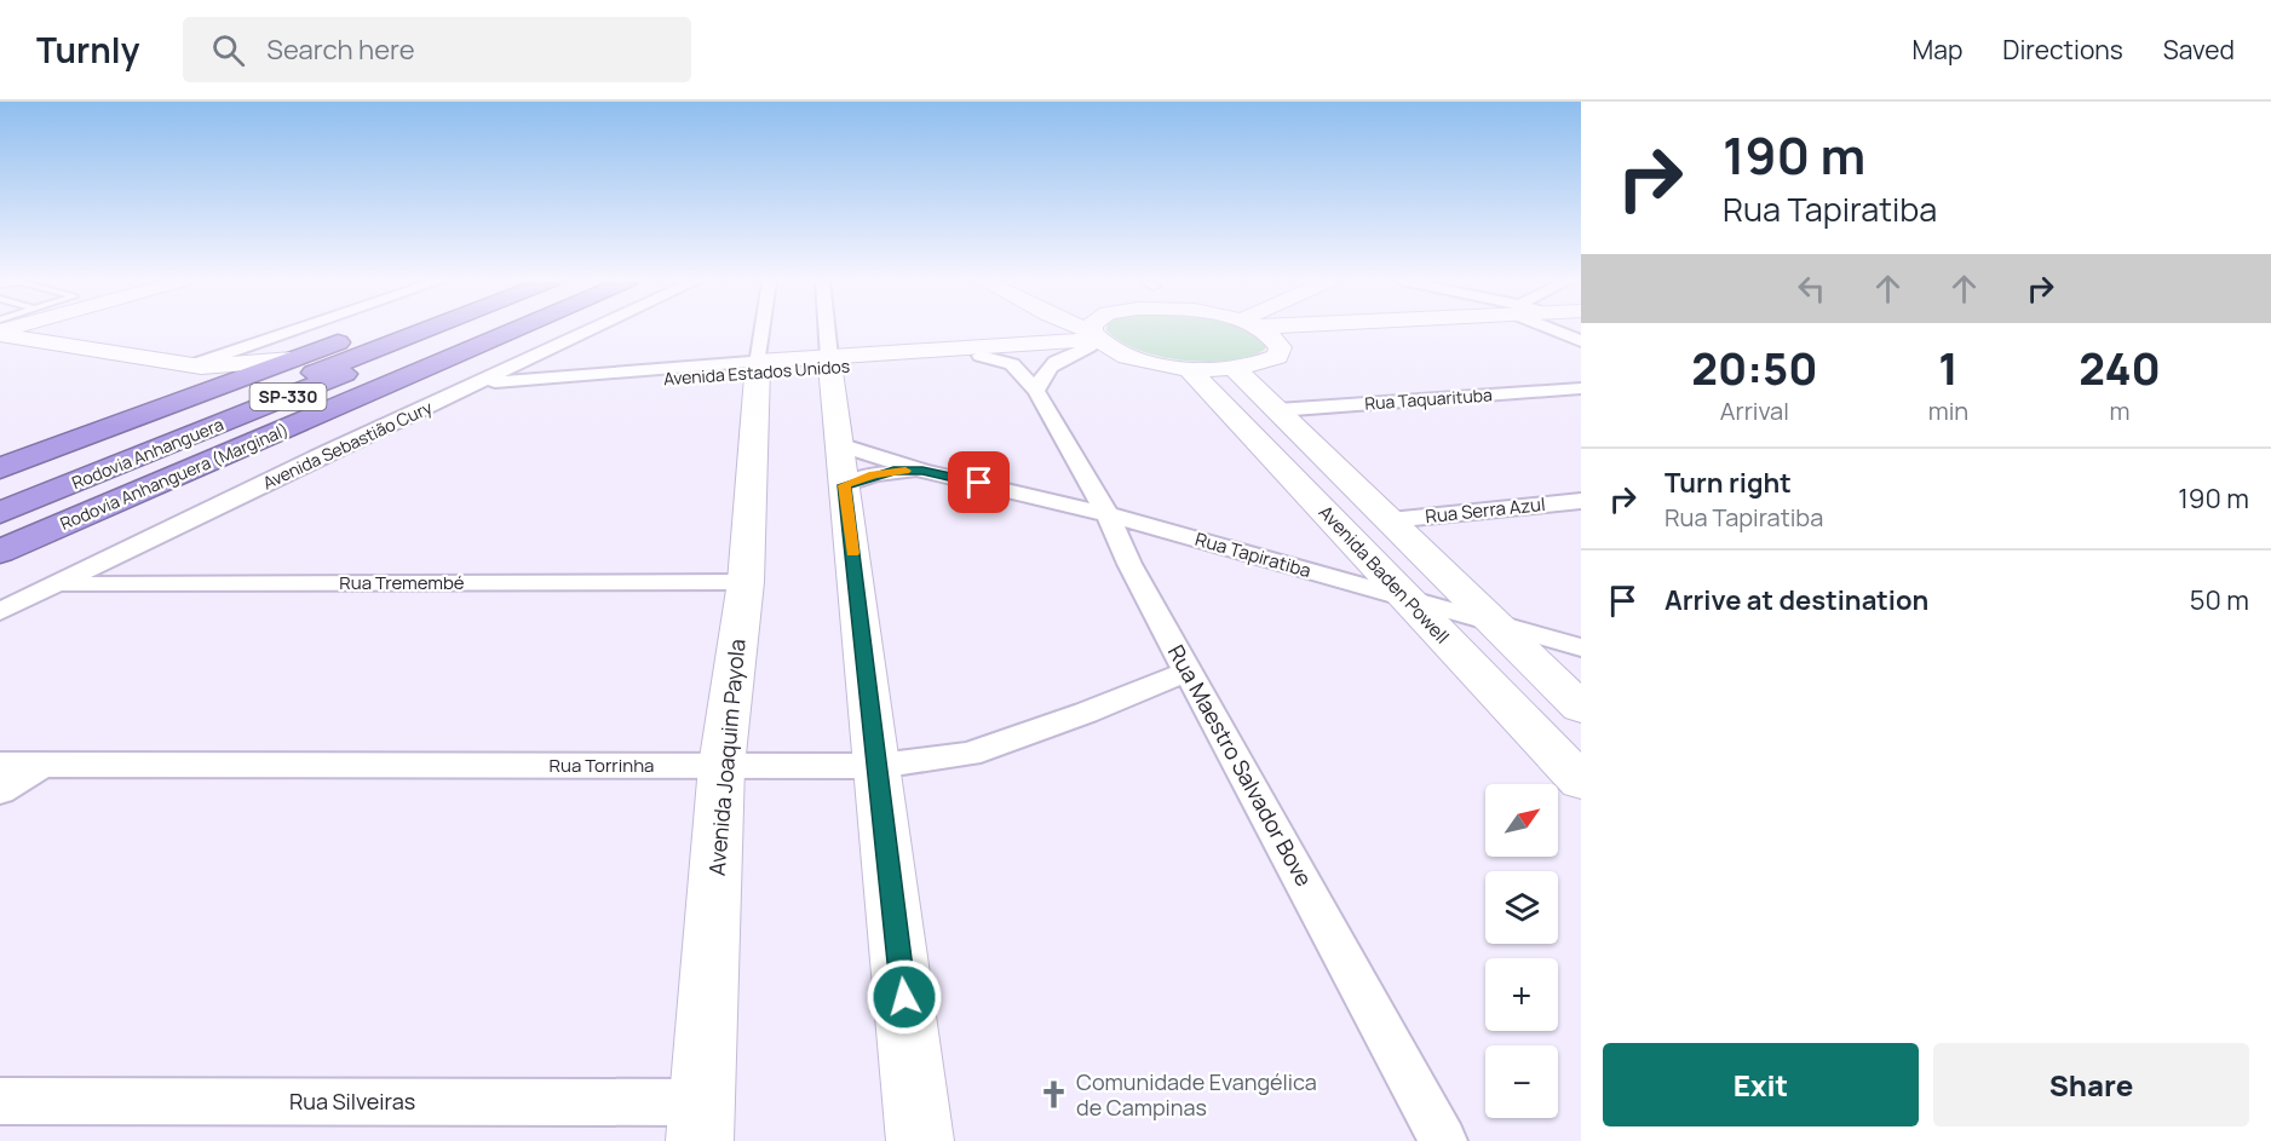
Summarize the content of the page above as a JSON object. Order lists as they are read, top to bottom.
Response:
{
  "streets": {
    "highway": ["SP-330", "Rodovia Anhanguera", "Rodovia Anhanguera (Marginal)"],
    "main road": ["Avenida Estados Unidos", "Avenida Baden Powell", "Avenida Joaquim Payola"],
    "street": [
      "Rua Taquarituba",
      "Avenida Sebastião Cury",
      "Rua Serra Azul",
      "Rua Tapiratiba",
      "Rua Tremembé",
      "Rua Torrinha",
      "Rua Maestro Salvador Bove",
      "Rua Silveiras"
    ]
  },
  "crossings": [
    ["Avenida Estados Unidos", "Avenida Sebastião Cury"],
    ["Avenida Estados Unidos", "Avenida Joaquim Payola"],
    ["Avenida Estados Unidos", "Rua Maestro Salvador Bove"],
    ["Avenida Sebastião Cury", "Rua Tremembé"],
    ["Rua Tapiratiba", "Avenida Baden Powell"],
    ["Rua Tapiratiba", "Rua Maestro Salvador Bove"],
    ["Rua Tremembé", "Avenida Joaquim Payola"],
    ["Avenida Joaquim Payola", "Rua Torrinha"],
    ["Avenida Joaquim Payola", "Rua Silveiras"],
    ["Rua Torrinha", "Rua Maestro Salvador Bove"]
  ],
  "places": {
    "church": ["Comunidade Evangélica de Campinas"]
  },
  "north": "top right",
  "page": {
    "header": "Turnly",
    "search": "Search here",
    "nav": ["Map", "Directions", "Saved"],
    "turn": ["190 m", "Rua Tapiratiba"],
    "eta": [
      "20:50",
      "Arrival",
      "1",
      "min",
      "240",
      "m"
    ],
    "list": [
      {
        "name": "Turn right",
        "note": "Rua Tapiratiba",
        "value": "190 m"
      },
      {
        "name": "Arrive at destination",
        "value": "50 m"
      }
    ],
    "map_buttons": ["+", "−"],
    "buttons": ["Exit", "Share"]
  }
}
